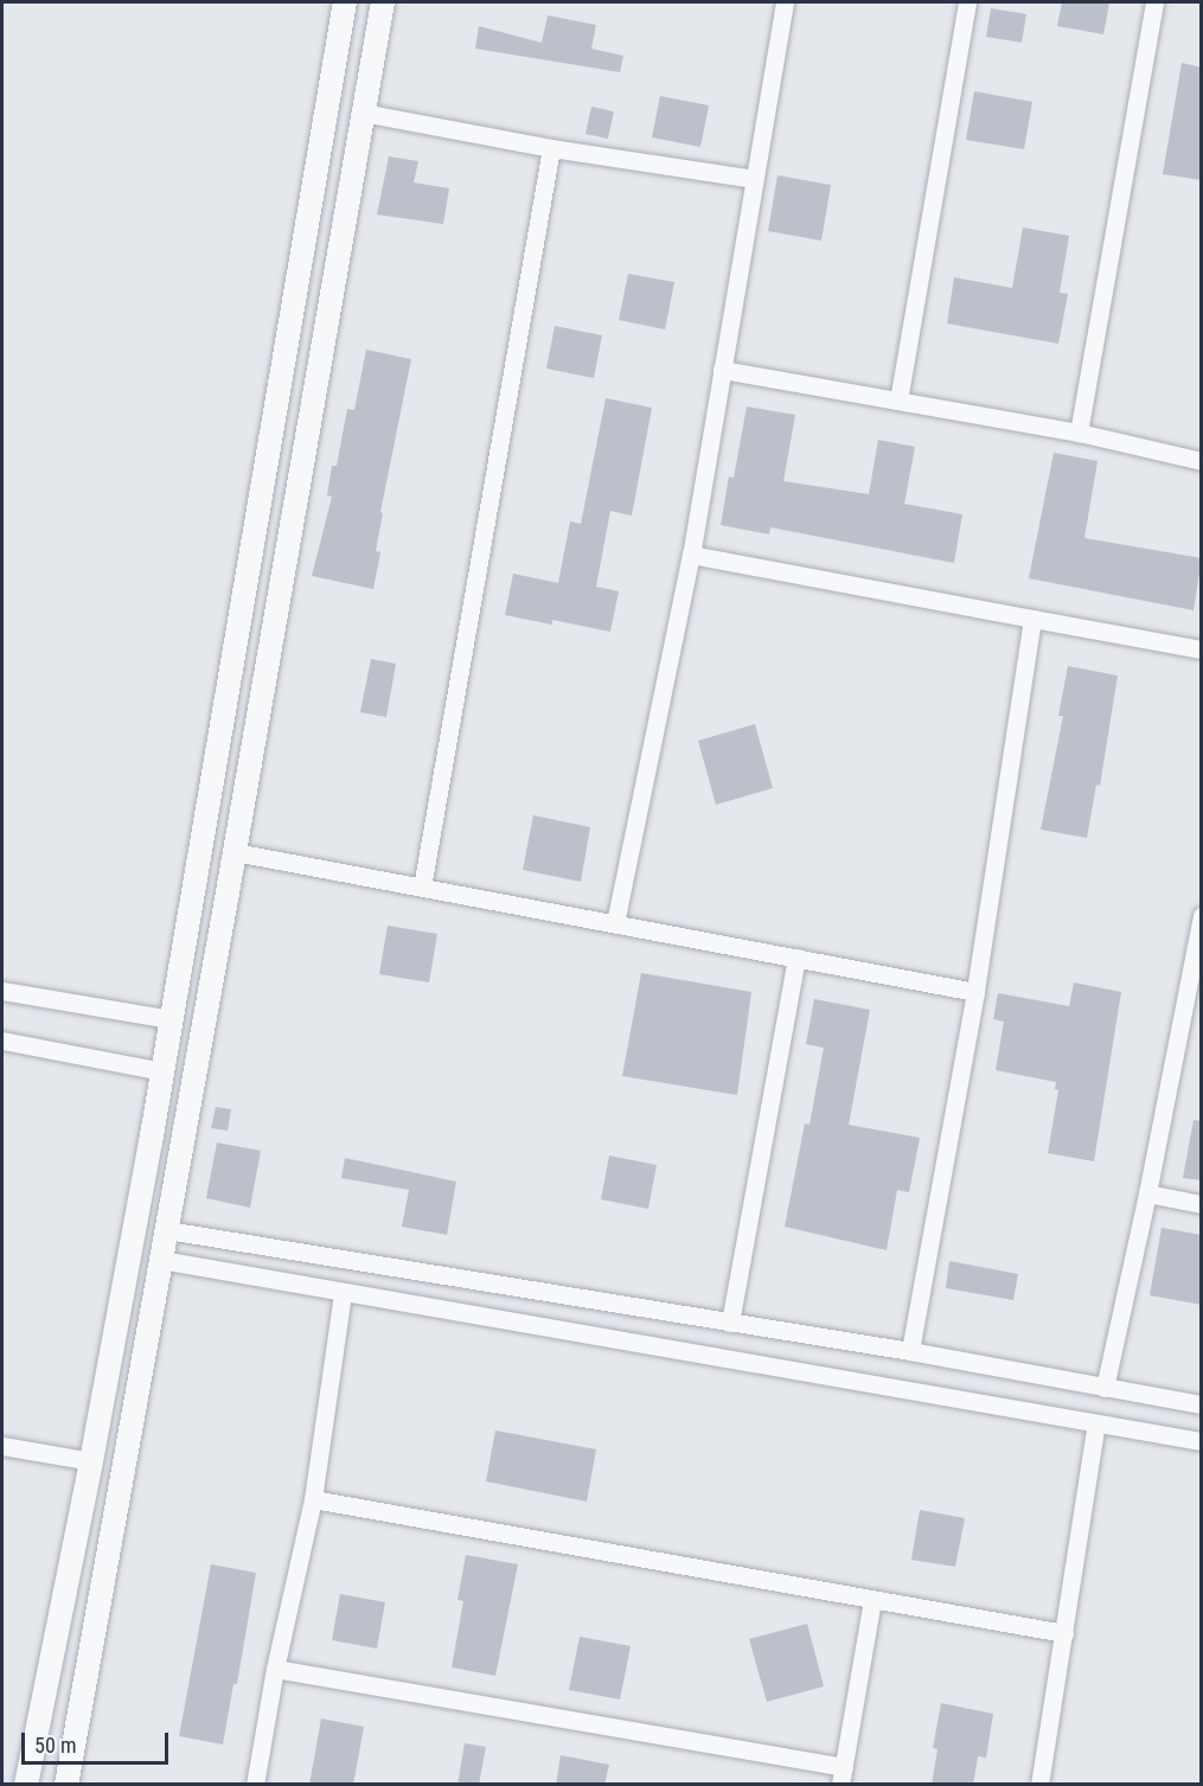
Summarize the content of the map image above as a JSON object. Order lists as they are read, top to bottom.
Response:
{
  "scale_bar": "50 m"
}
